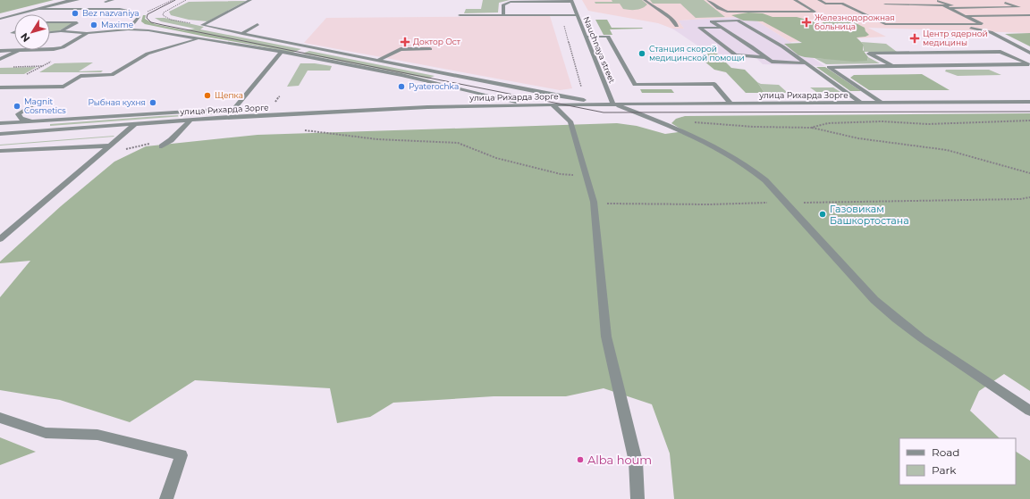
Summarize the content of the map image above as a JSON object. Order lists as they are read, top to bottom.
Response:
{
  "streets": {
    "street": ["Nauchnaya street", "улица Рихарда Зорге"]
  },
  "crossings": [
    ["Nauchnaya street", "улица Рихарда Зорге"]
  ],
  "places": {
    "other": [
      "Bez nazvaniya",
      "Maxime",
      "Станция скорой медицинской помощи",
      "Pyaterochka",
      "Щепка",
      "Рыбная кухня",
      "Magnit Cosmetics",
      "Газовикам Башкортостана",
      "Alba houm"
    ],
    "health": ["Железнодорожная больница", "Центр ядерной медицины", "Доктор Ост"]
  },
  "legend": ["Road", "Park"],
  "north": "bottom left"
}
